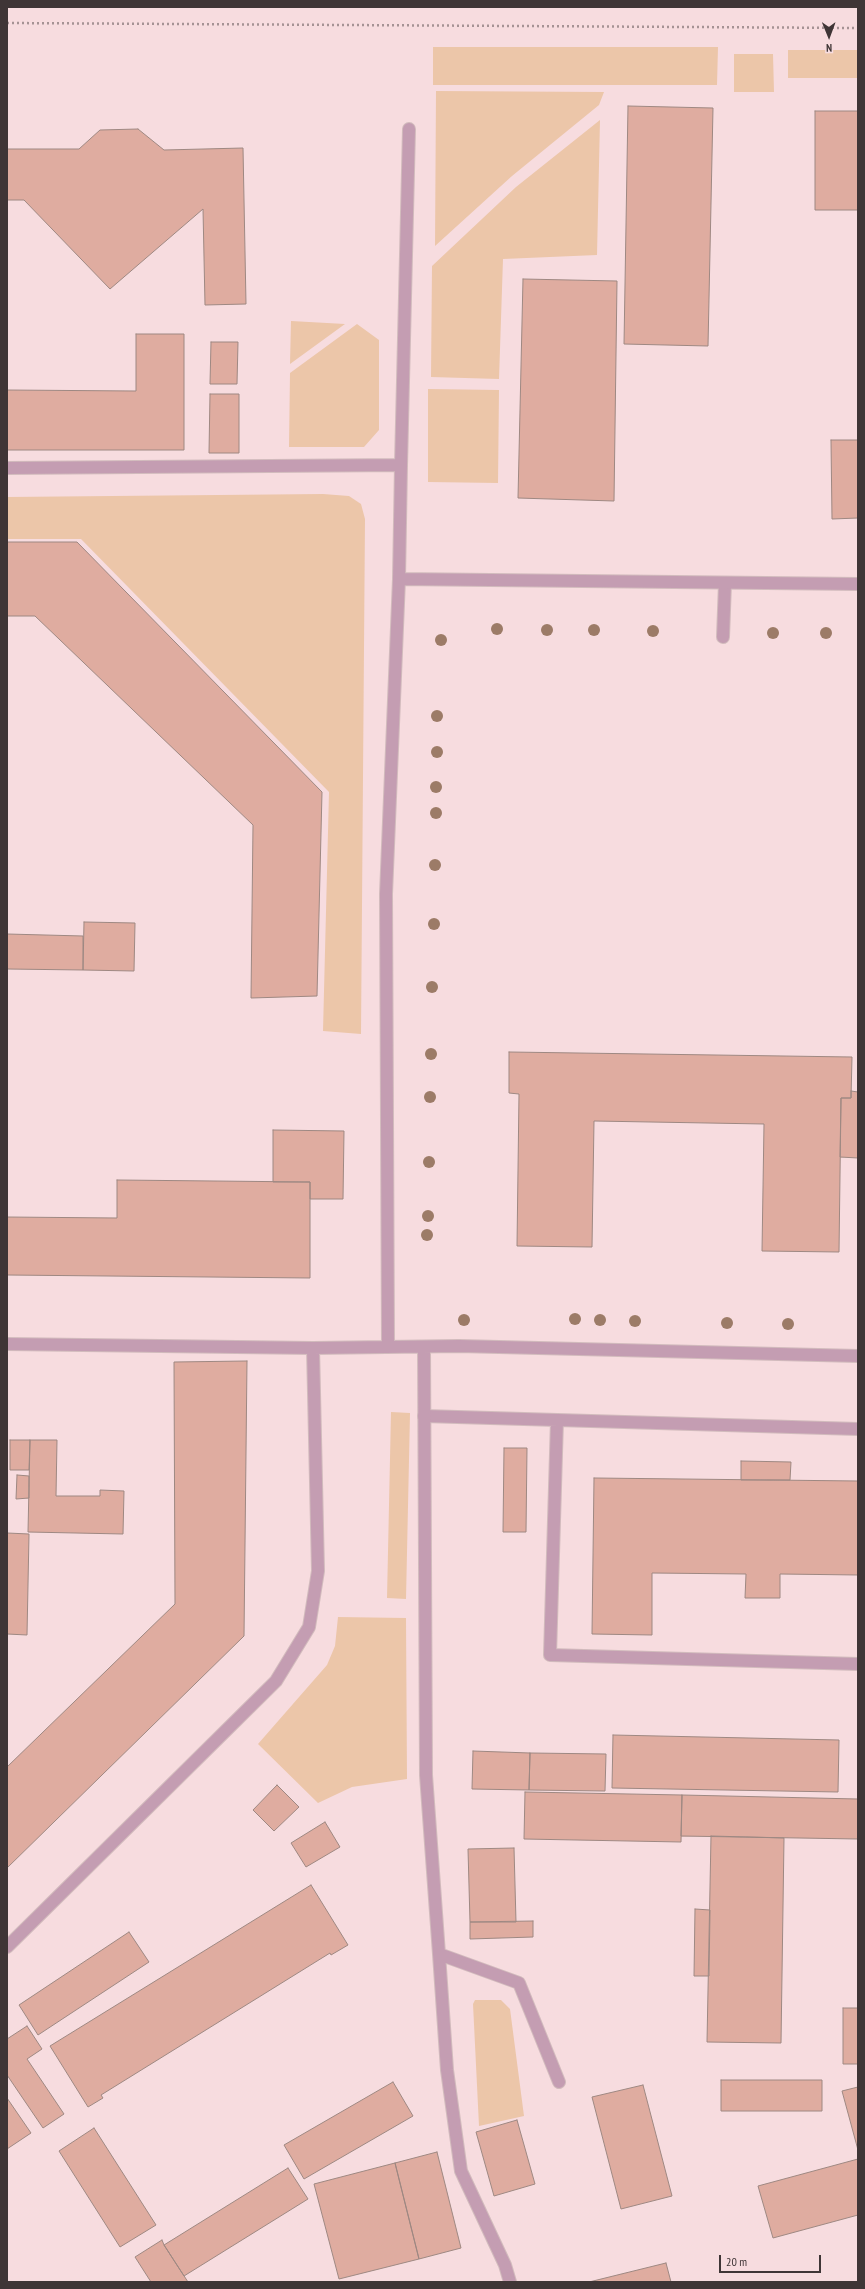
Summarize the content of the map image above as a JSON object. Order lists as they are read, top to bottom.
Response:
{
  "scale_bar": "20 m",
  "north": "bottom"
}
